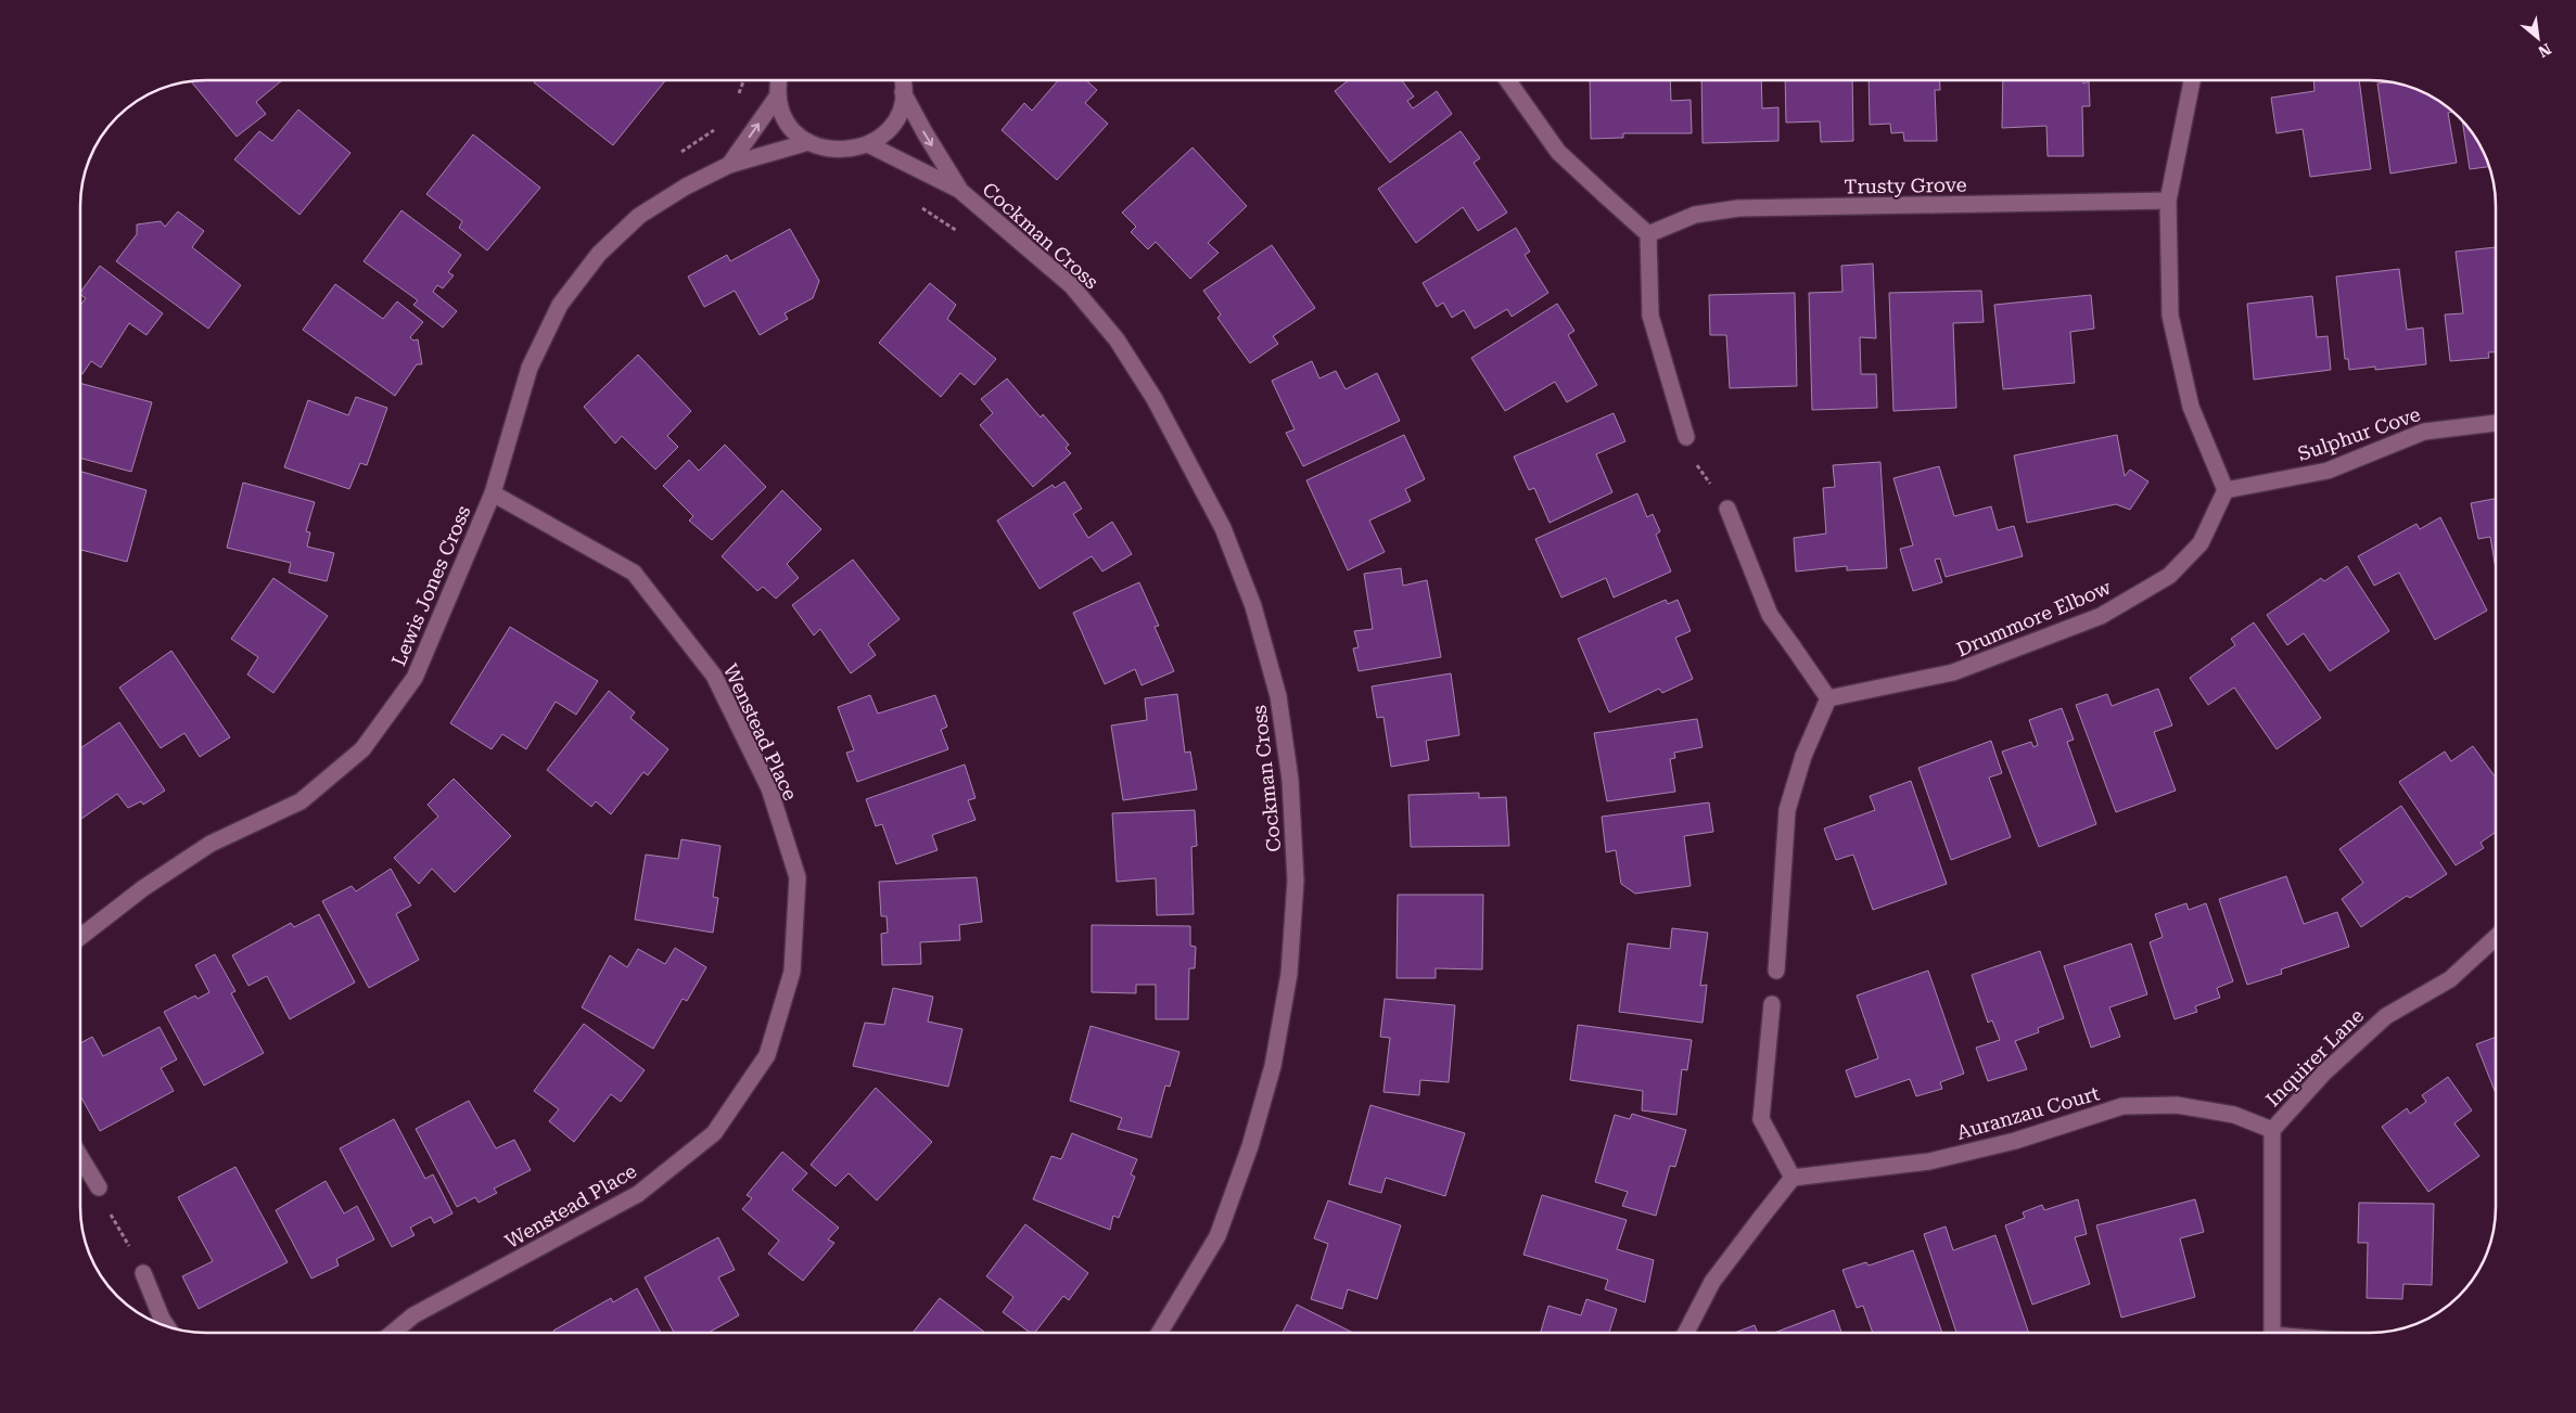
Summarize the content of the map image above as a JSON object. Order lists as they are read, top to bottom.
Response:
{
  "streets": {
    "street": [
      "Trusty Grove",
      "Cockman Cross",
      "Sulphur Cove",
      "Lewis Jones Cross",
      "Drummore Elbow",
      "Wenstead Place",
      "Inquirer Lane",
      "Auranzau Court"
    ]
  },
  "crossings": [
    ["Sulphur Cove", "Drummore Elbow"],
    ["Lewis Jones Cross", "Wenstead Place"],
    ["Inquirer Lane", "Auranzau Court"]
  ],
  "north": "bottom right"
}
